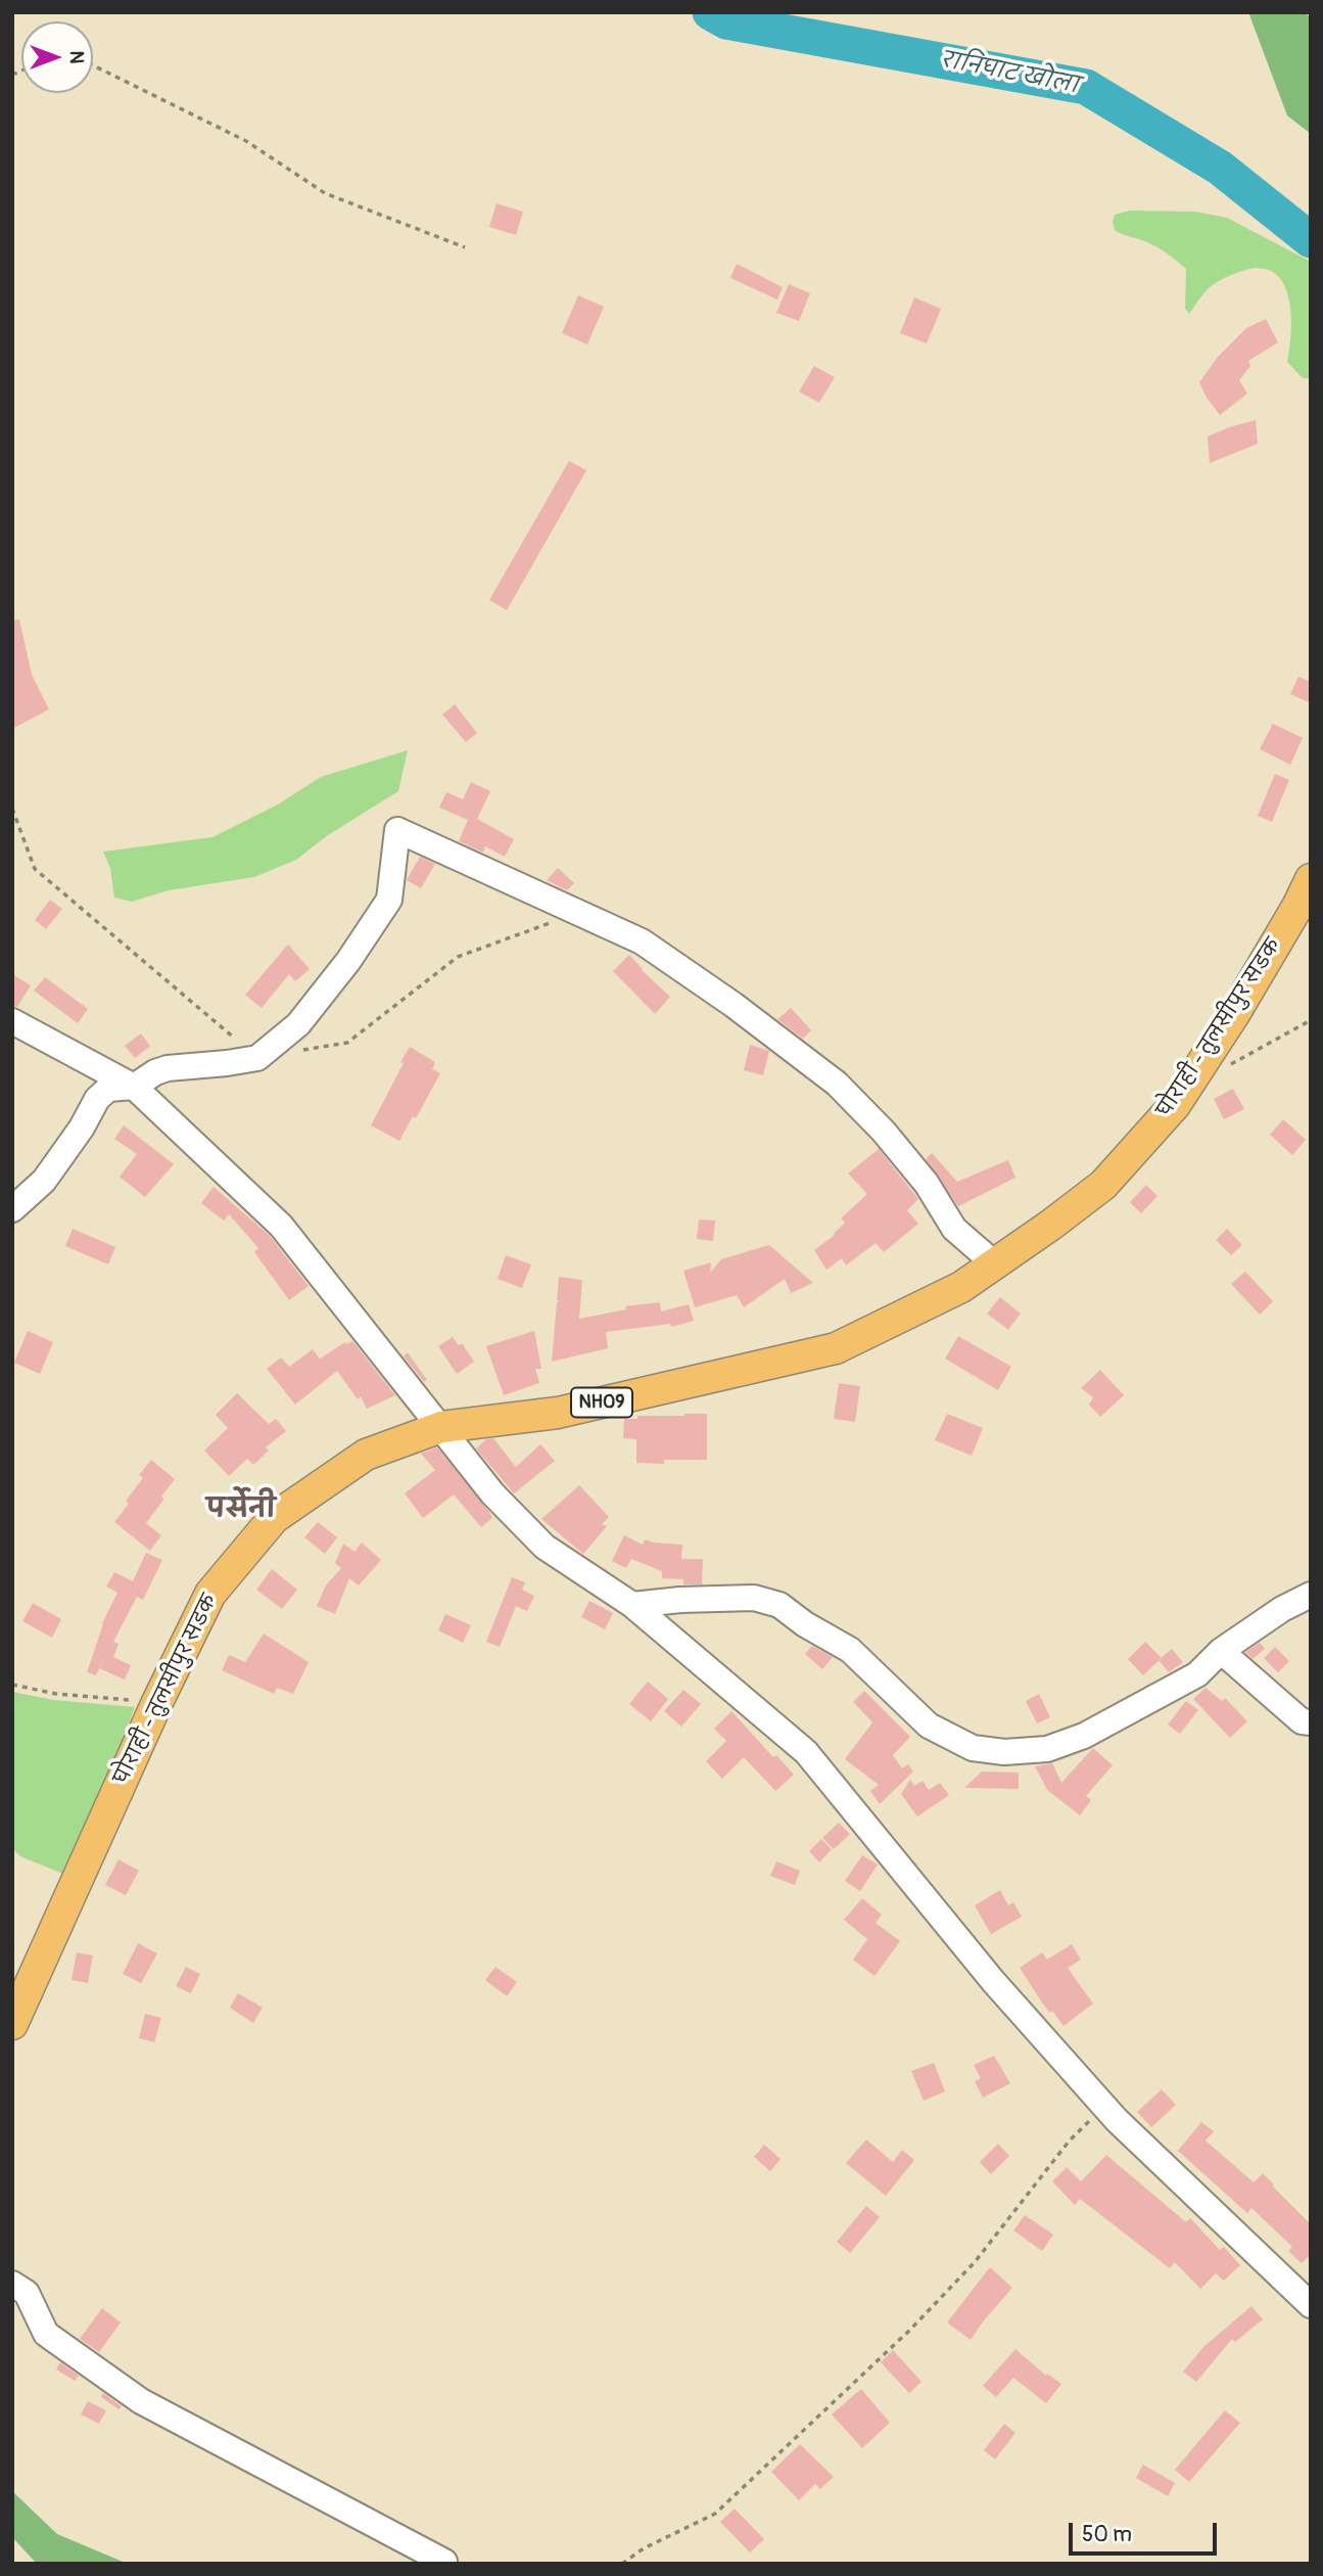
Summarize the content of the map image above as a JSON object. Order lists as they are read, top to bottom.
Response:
{
  "streets": {
    "main road": ["घोराही - तुलसीपुर सडक", "NH09"]
  },
  "districts": ["पर्सेनी"],
  "water": ["रानिघाट खोला"],
  "scale_bar": "50 m",
  "north": "right"
}
